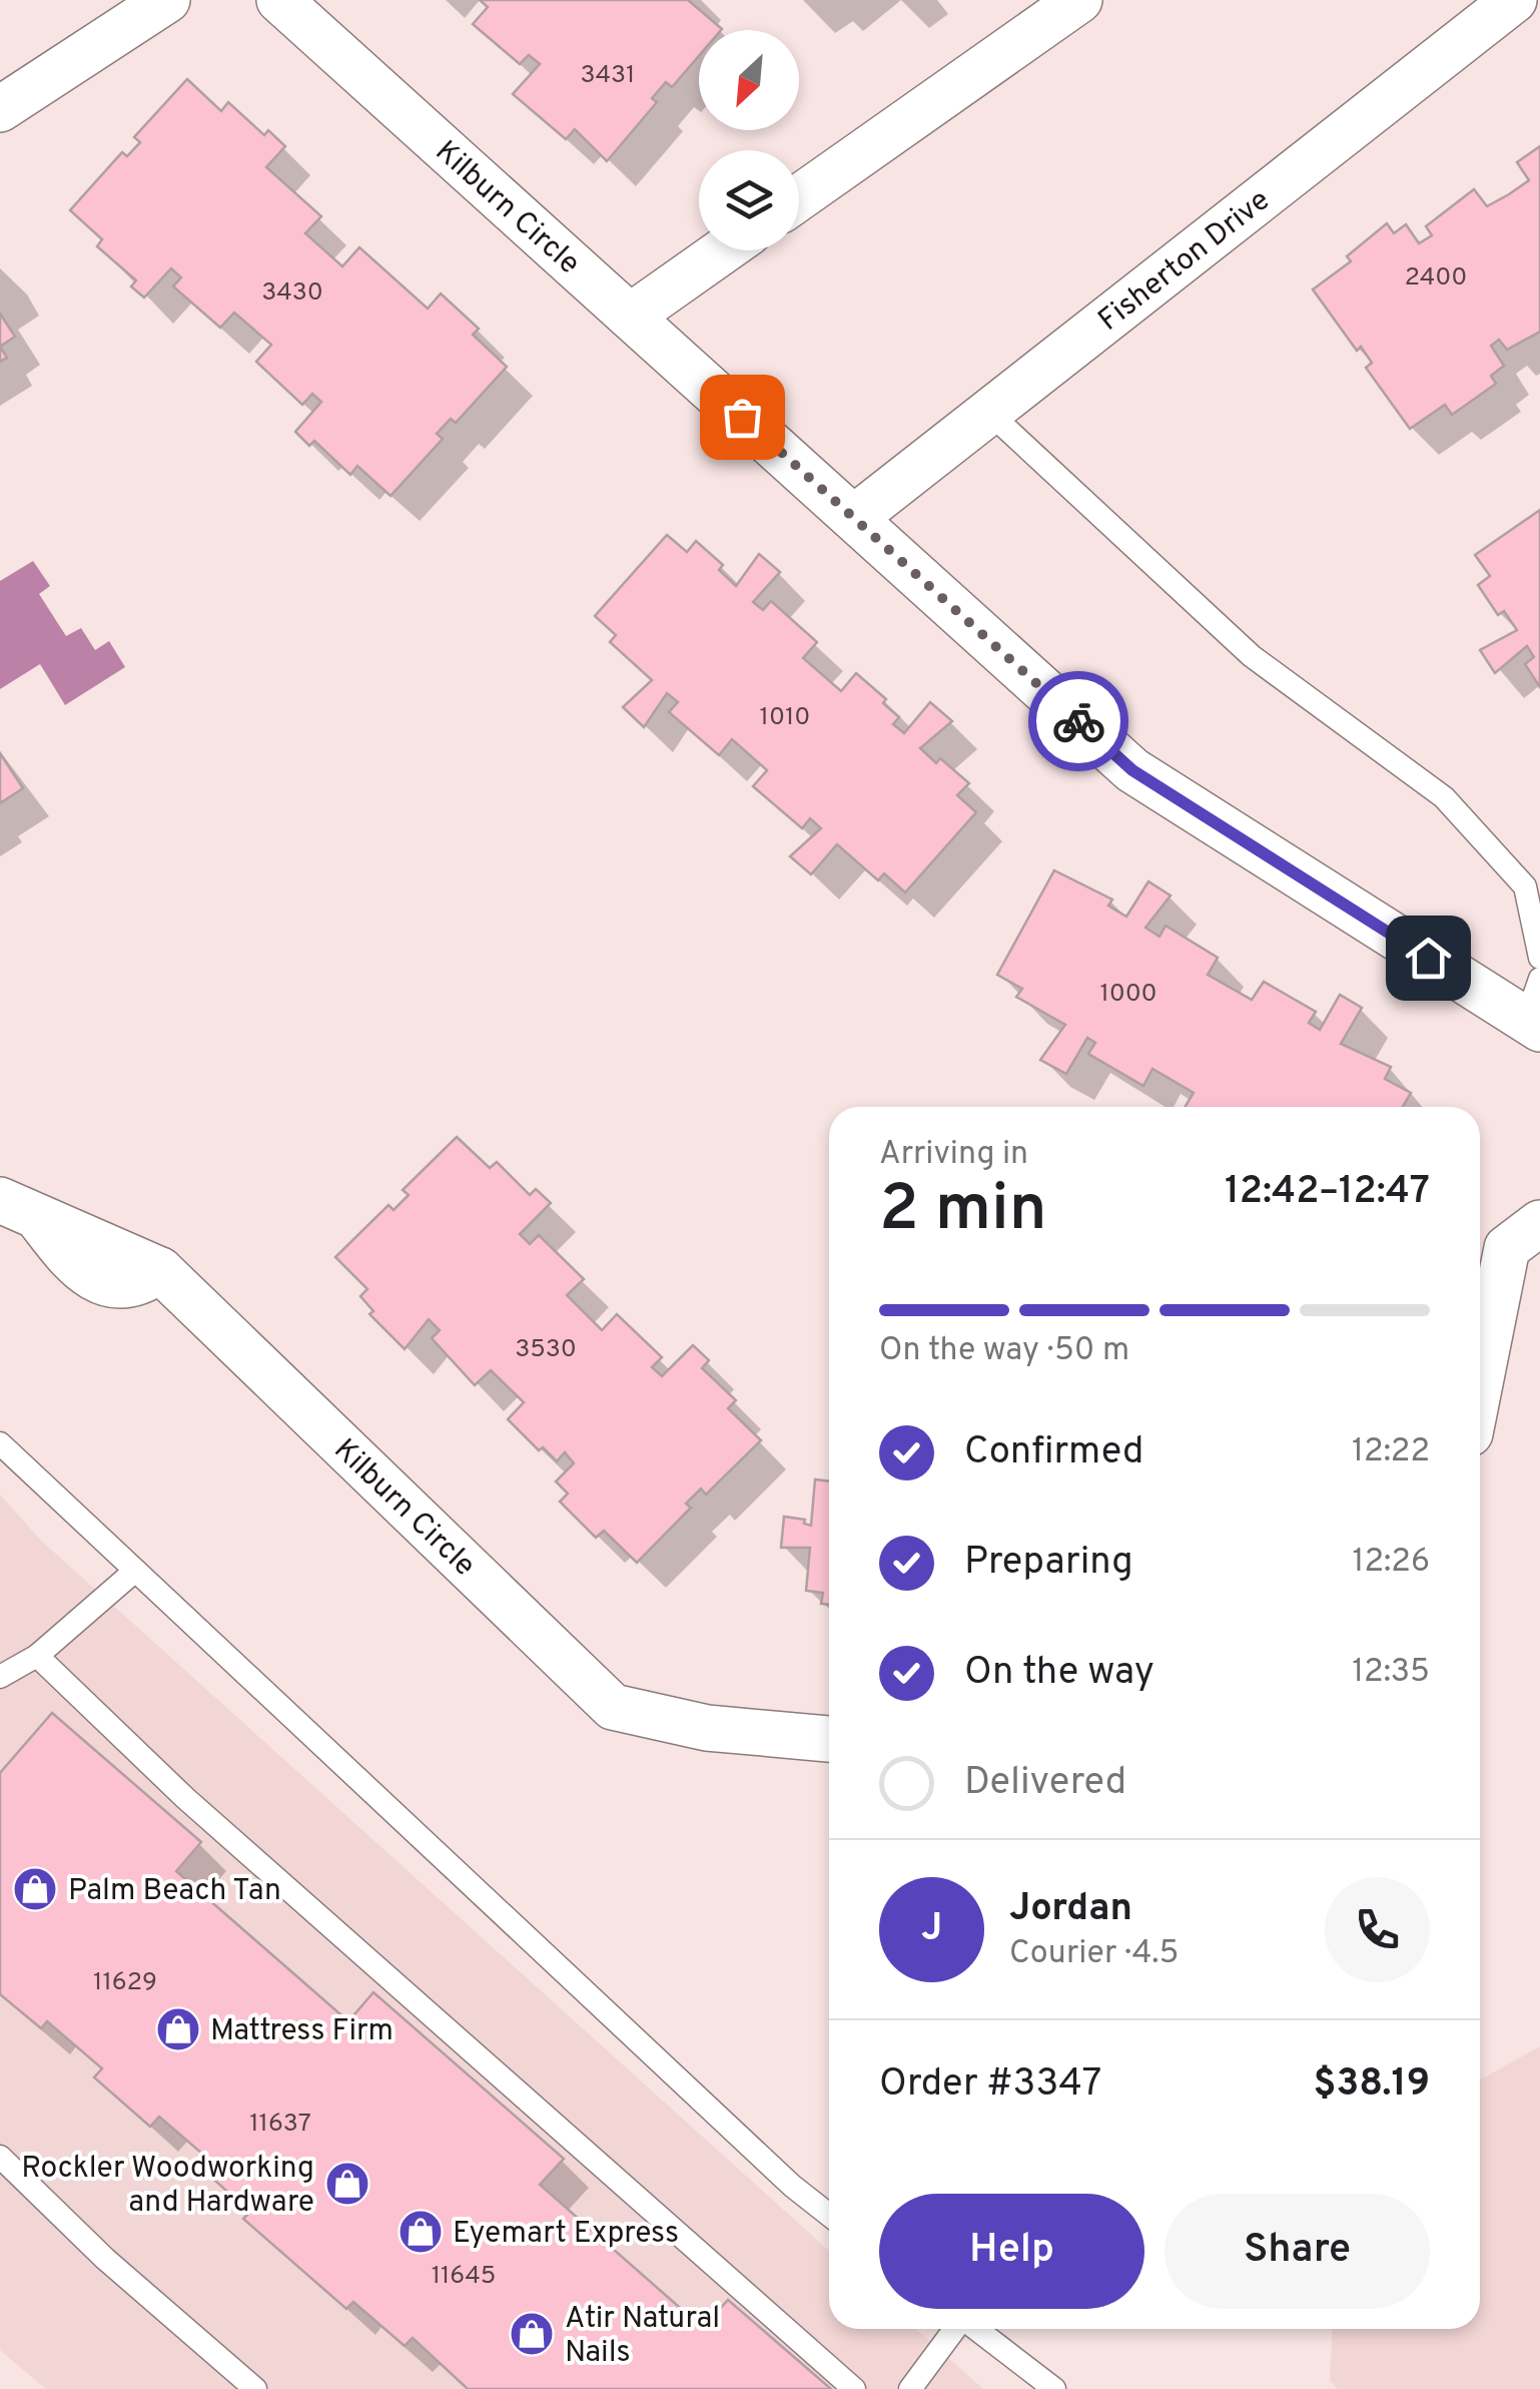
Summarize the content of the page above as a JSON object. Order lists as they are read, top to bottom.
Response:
{
  "streets": {
    "street": ["Kilburn Circle", "Fisherton Drive"]
  },
  "crossings": [
    ["Kilburn Circle", "Fisherton Drive"]
  ],
  "places": {
    "shop": [
      "Palm Beach Tan",
      "Mattress Firm",
      "Rockler Woodworking and Hardware",
      "Eyemart Express",
      "Atir Natural Nails"
    ]
  },
  "house_numbers": [
    "3431",
    "2400",
    "3430",
    "1010",
    "1000",
    "3530",
    "11629",
    "11637",
    "11645"
  ],
  "north": "bottom left",
  "page": {
    "heading": ["2 min", "Arriving in", "12:42–12:47"],
    "panel": [
      "Jordan",
      "Courier · 4.5",
      "Order #3347",
      "$38.19"
    ],
    "bar": "On the way · 50 m",
    "list": [
      ["Confirmed", "12:22"],
      ["Preparing", "12:26"],
      ["On the way", "12:35"],
      "Delivered"
    ],
    "round": "J",
    "buttons": ["Help", "Share"]
  }
}
